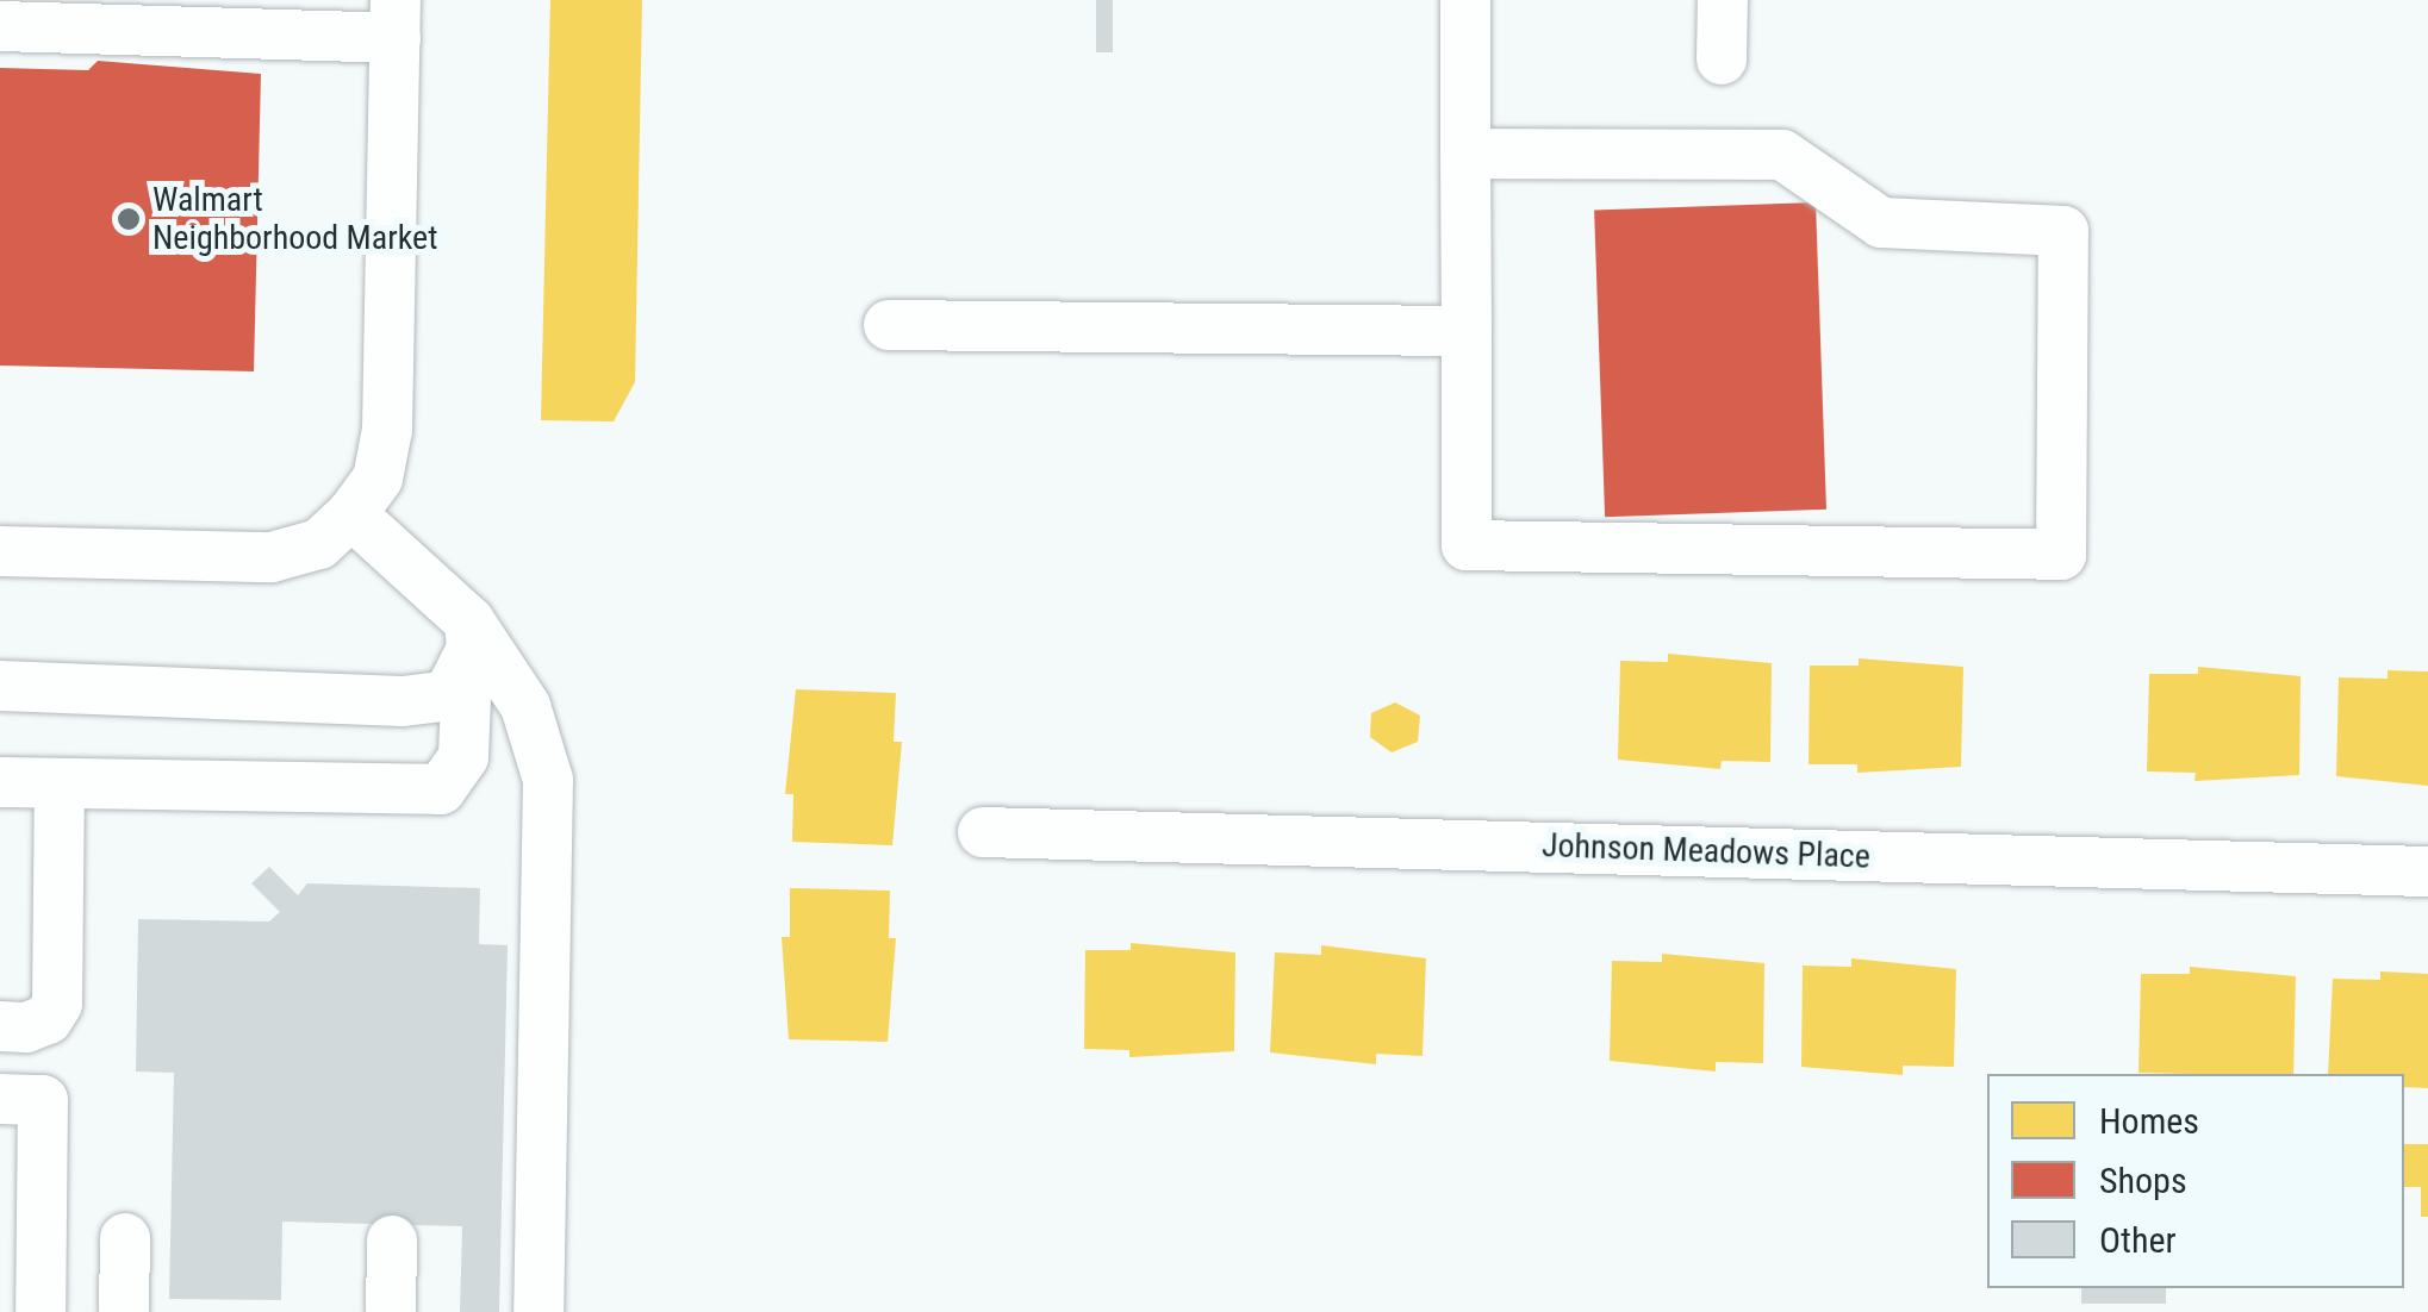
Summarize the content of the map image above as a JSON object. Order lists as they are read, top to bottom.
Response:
{
  "streets": {
    "street": ["Johnson Meadows Place"]
  },
  "places": ["Walmart Neighborhood Market"],
  "legend": ["Homes", "Shops", "Other"]
}
